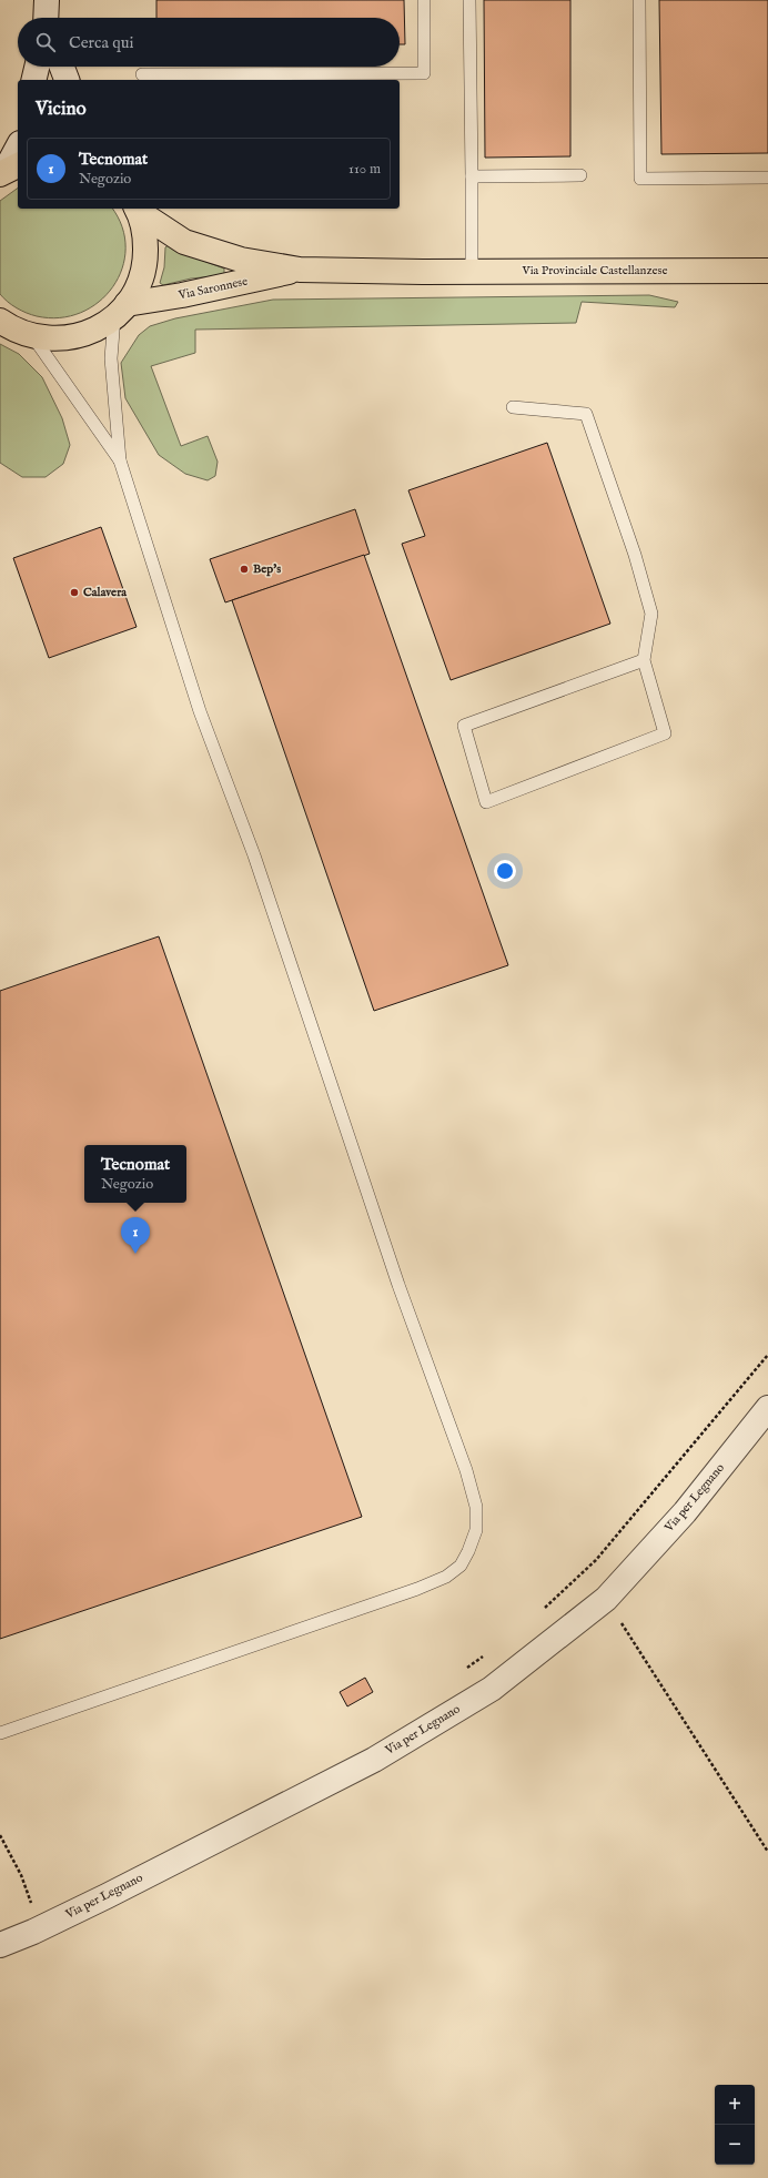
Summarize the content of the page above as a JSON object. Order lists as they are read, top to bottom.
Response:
{
  "streets": {
    "main road": ["Via Provinciale Castellanzese", "Via Saronnese"],
    "street": ["Via per Legnano"]
  },
  "crossings": [
    ["Via Provinciale Castellanzese", "Via Saronnese"]
  ],
  "places": ["Bep's", "Calavera"],
  "page": {
    "search": "Cerca qui",
    "heading": "Vicino",
    "list": [
      {
        "mark": "1",
        "name": "Tecnomat",
        "note": "Negozio",
        "value": "110 m"
      }
    ],
    "popup": ["Tecnomat", "Negozio"],
    "pins": "1",
    "map_buttons": ["+", "−"]
  }
}
